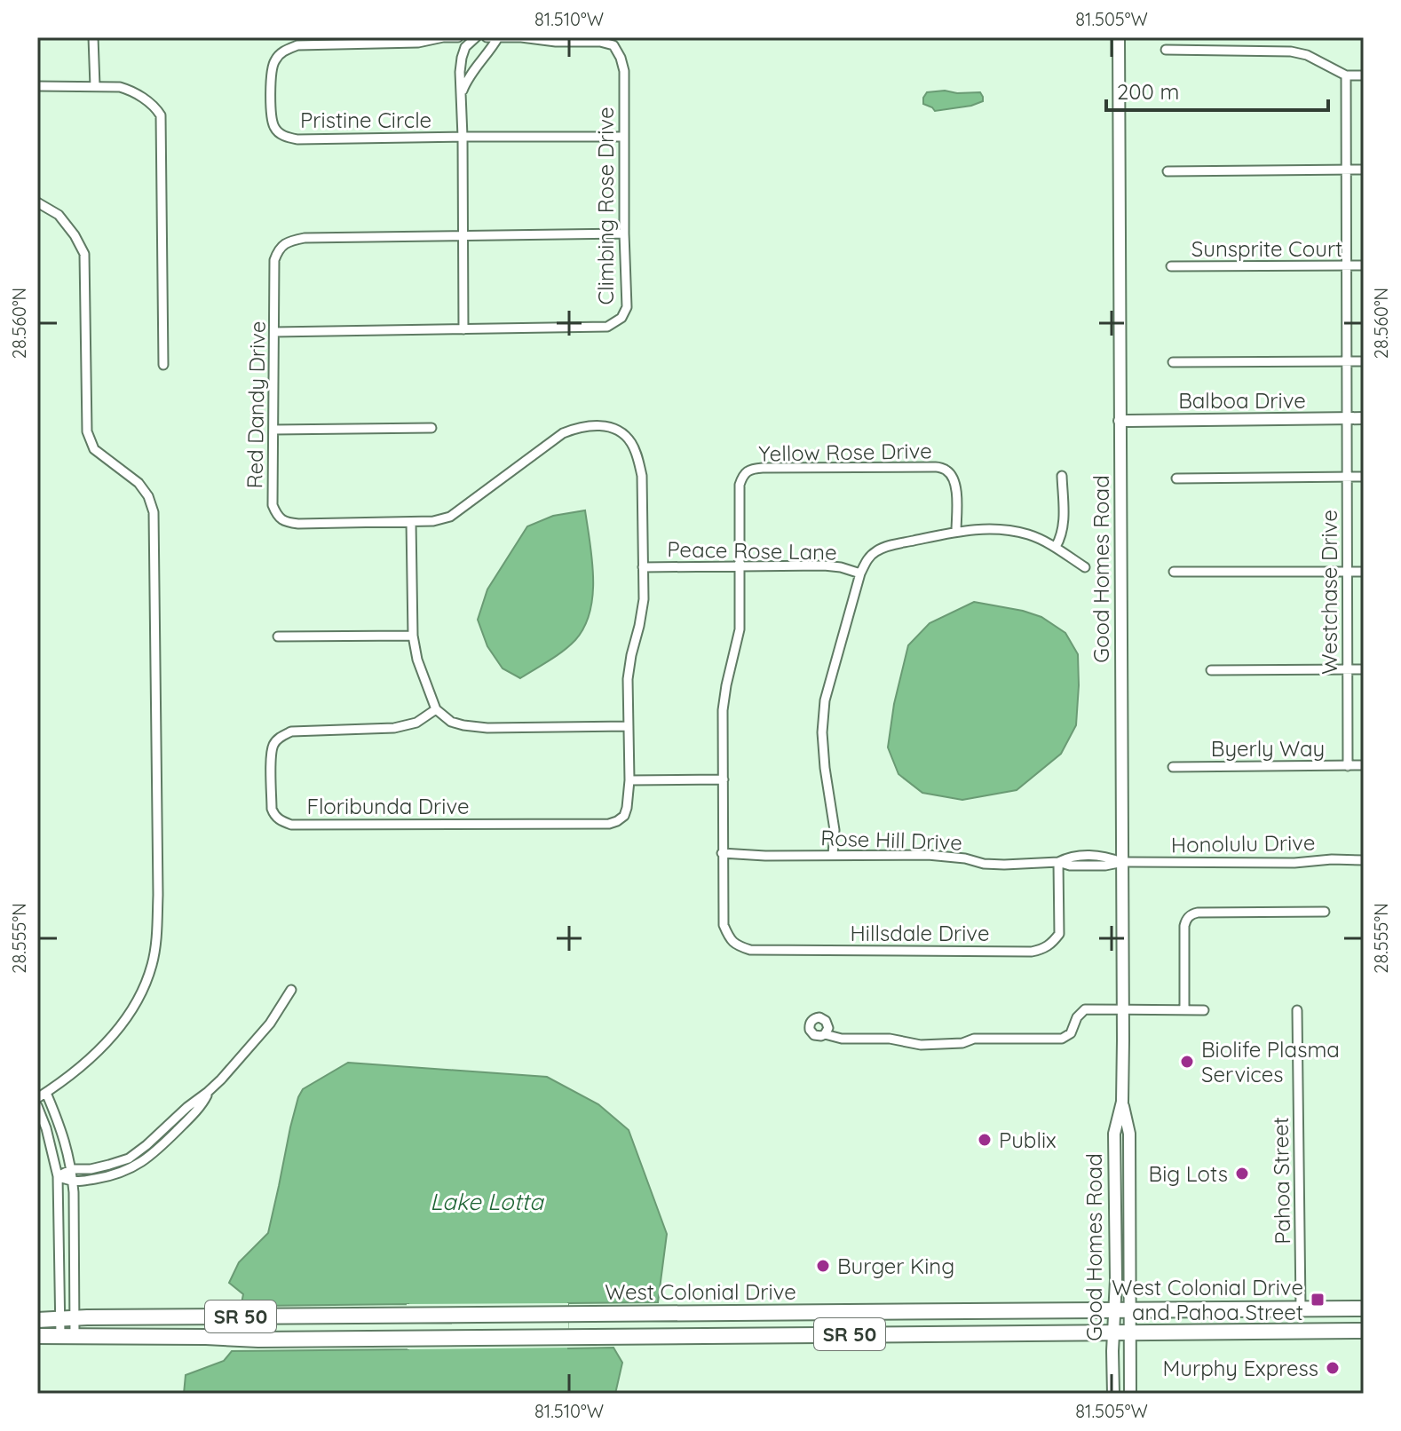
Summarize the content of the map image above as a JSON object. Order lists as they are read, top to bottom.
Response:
{
  "streets": {
    "highway": ["West Colonial Drive", "SR 50"],
    "street": [
      "Pristine Circle",
      "Climbing Rose Drive",
      "Sunsprite Court",
      "Balboa Drive",
      "Red Dandy Drive",
      "Yellow Rose Drive",
      "Peace Rose Lane",
      "Good Homes Road",
      "Westchase Drive",
      "Byerly Way",
      "Floribunda Drive",
      "Rose Hill Drive",
      "Honolulu Drive",
      "Hillsdale Drive",
      "Pahoa Street"
    ]
  },
  "crossings": [
    ["Climbing Rose Drive", "Red Dandy Drive"],
    ["Sunsprite Court", "Westchase Drive"],
    ["Balboa Drive", "Good Homes Road"],
    ["Balboa Drive", "Westchase Drive"],
    ["Red Dandy Drive", "Peace Rose Lane"],
    ["Red Dandy Drive", "Floribunda Drive"],
    ["Yellow Rose Drive", "Peace Rose Lane"],
    ["Yellow Rose Drive", "Rose Hill Drive"],
    ["Yellow Rose Drive", "Hillsdale Drive"],
    ["Good Homes Road", "Rose Hill Drive"],
    ["Good Homes Road", "Honolulu Drive"],
    ["Good Homes Road", "West Colonial Drive"],
    ["Westchase Drive", "Byerly Way"],
    ["Rose Hill Drive", "Honolulu Drive"],
    ["Rose Hill Drive", "Hillsdale Drive"],
    ["Pahoa Street", "West Colonial Drive"]
  ],
  "water": ["Lake Lotta"],
  "places": {
    "other": [
      "Biolife Plasma Services",
      "Publix",
      "Big Lots",
      "Burger King",
      "Murphy Express"
    ],
    "transit": ["West Colonial Drive and Pahoa Street"]
  },
  "scale_bar": "200 m",
  "coordinates": [
    "81.510°W",
    "81.505°W",
    "28.560°N",
    "28.555°N"
  ]
}
